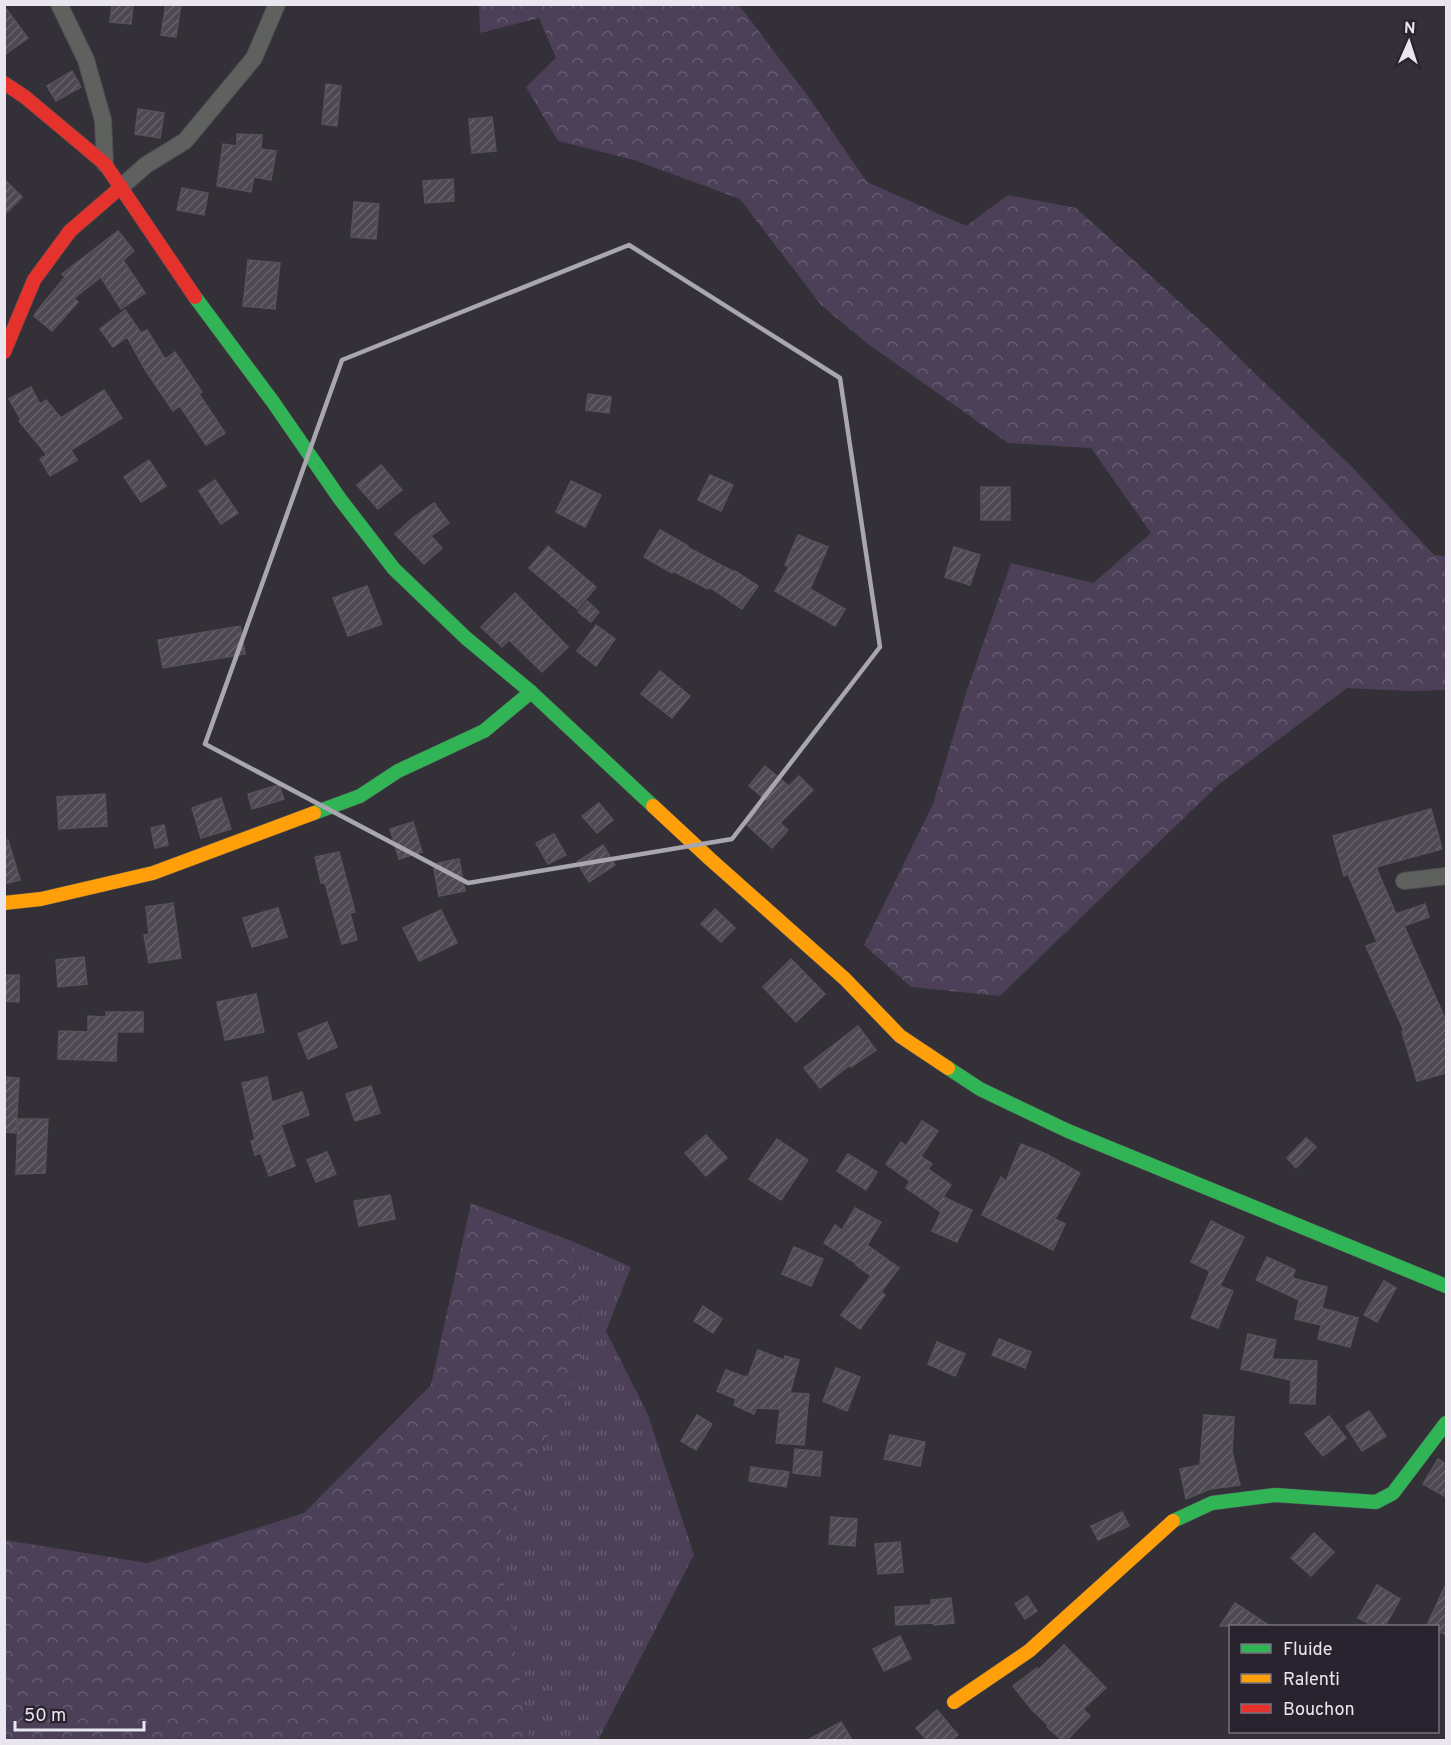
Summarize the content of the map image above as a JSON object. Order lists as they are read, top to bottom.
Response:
{
  "legend": ["Fluide", "Ralenti", "Bouchon"],
  "scale_bar": "50 m",
  "north": "top"
}
